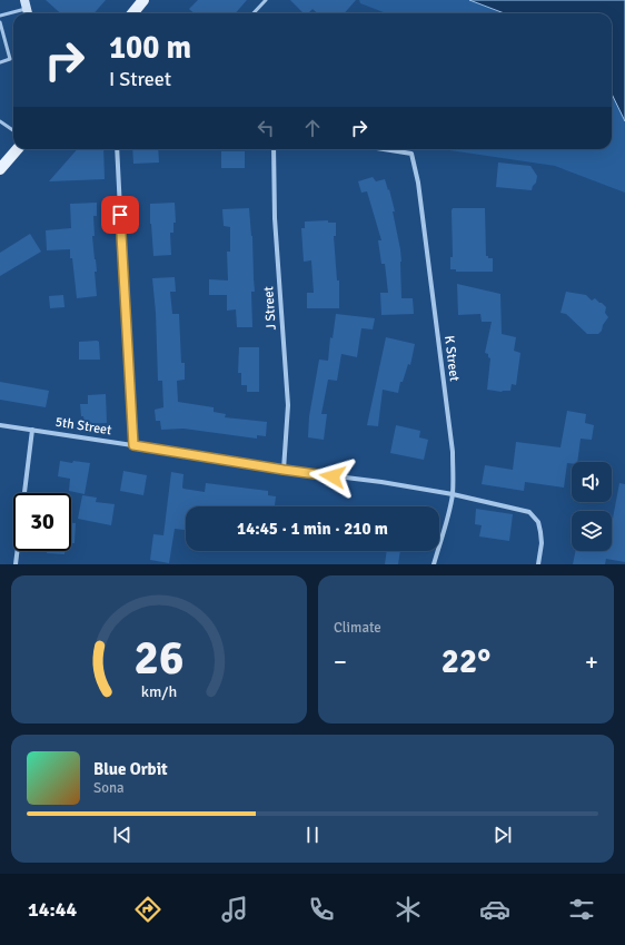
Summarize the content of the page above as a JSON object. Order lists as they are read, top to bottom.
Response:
{
  "streets": {
    "street": ["J Street", "K Street", "5th Street"]
  },
  "crossings": [
    ["J Street", "5th Street"],
    ["K Street", "5th Street"]
  ],
  "page": {
    "turn": ["100 m", "I Street"],
    "limit": "30",
    "trip": "14:45 · 1 min · 210 m",
    "tile": "Climate",
    "heat": ["−", "22°", "+"],
    "song": ["Blue Orbit", "Sona"],
    "tabs": "14:44",
    "gauge": ["26", "km/h"]
  }
}
